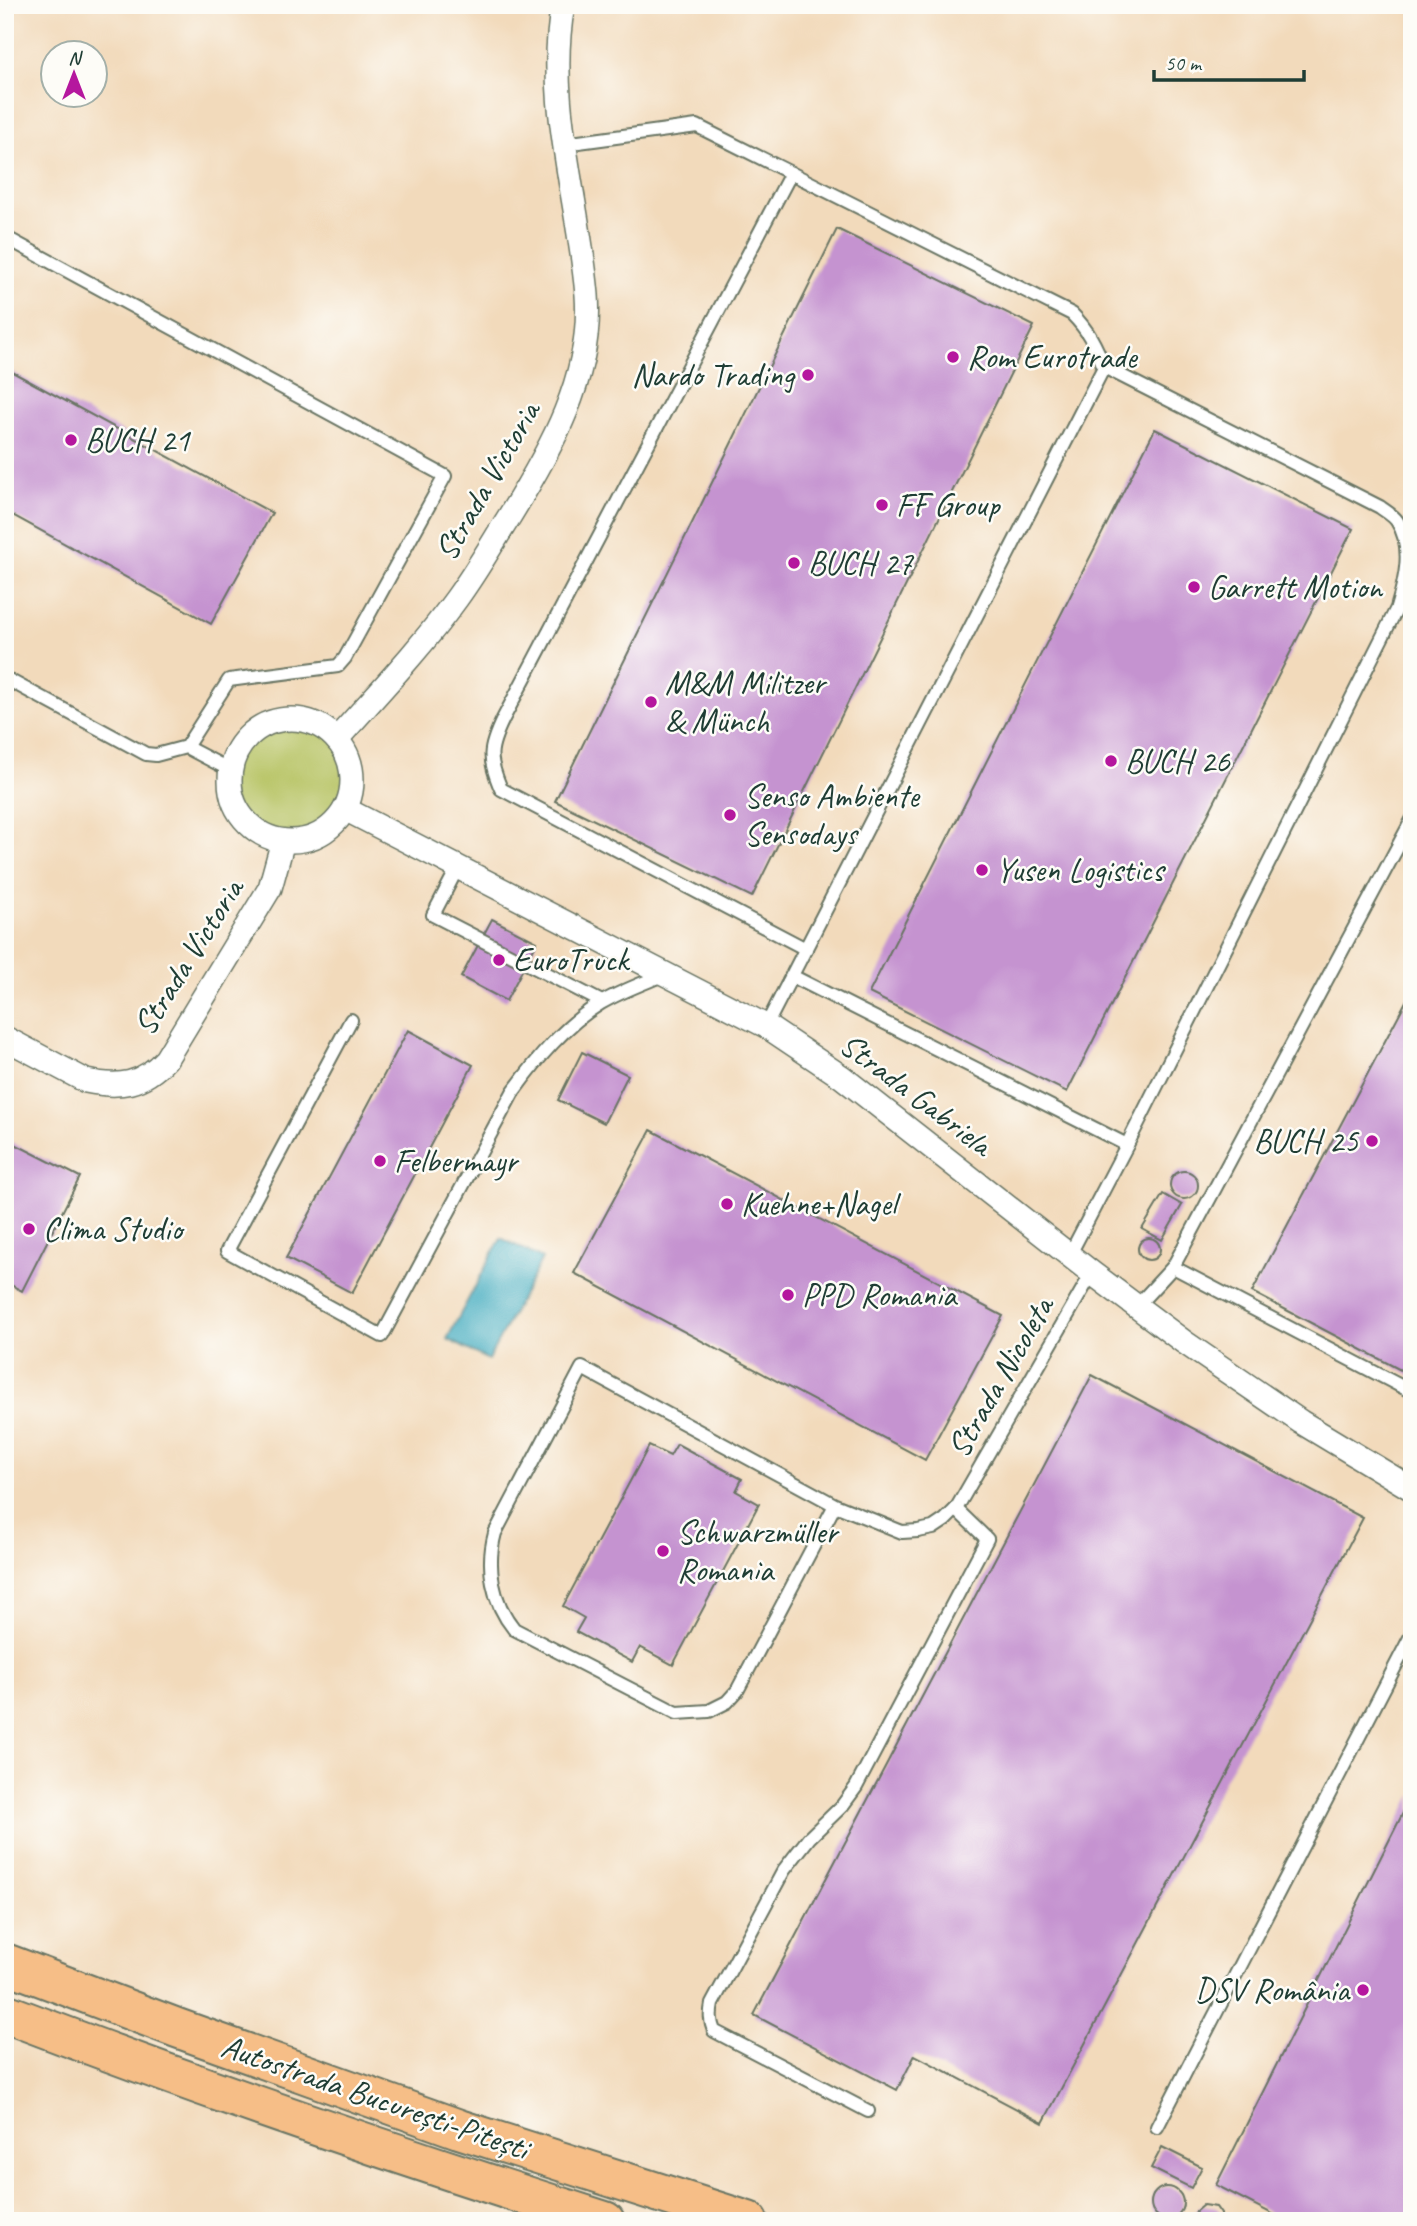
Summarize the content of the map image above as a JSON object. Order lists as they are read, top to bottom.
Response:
{
  "streets": {
    "highway": ["Autostrada București-Pitești"],
    "street": ["Strada Victoria", "Strada Gabriela"],
    "lane": ["Strada Nicoleta"]
  },
  "crossings": [
    ["Strada Victoria", "Strada Gabriela"],
    ["Strada Gabriela", "Strada Nicoleta"]
  ],
  "places": [
    "Rom Eurotrade",
    "Nardo Trading",
    "BUCH 21",
    "FF Group",
    "BUCH 27",
    "Garrett Motion",
    "M&M Militzer & Münch",
    "BUCH 26",
    "Senso Ambiente Sensodays",
    "Yusen Logistics",
    "EuroTruck",
    "BUCH 25",
    "Felbermayr",
    "Kuehne+Nagel",
    "Clima Studio",
    "PPD Romania",
    "Schwarzmüller Romania",
    "DSV România"
  ],
  "scale_bar": "50 m",
  "north": "top"
}
